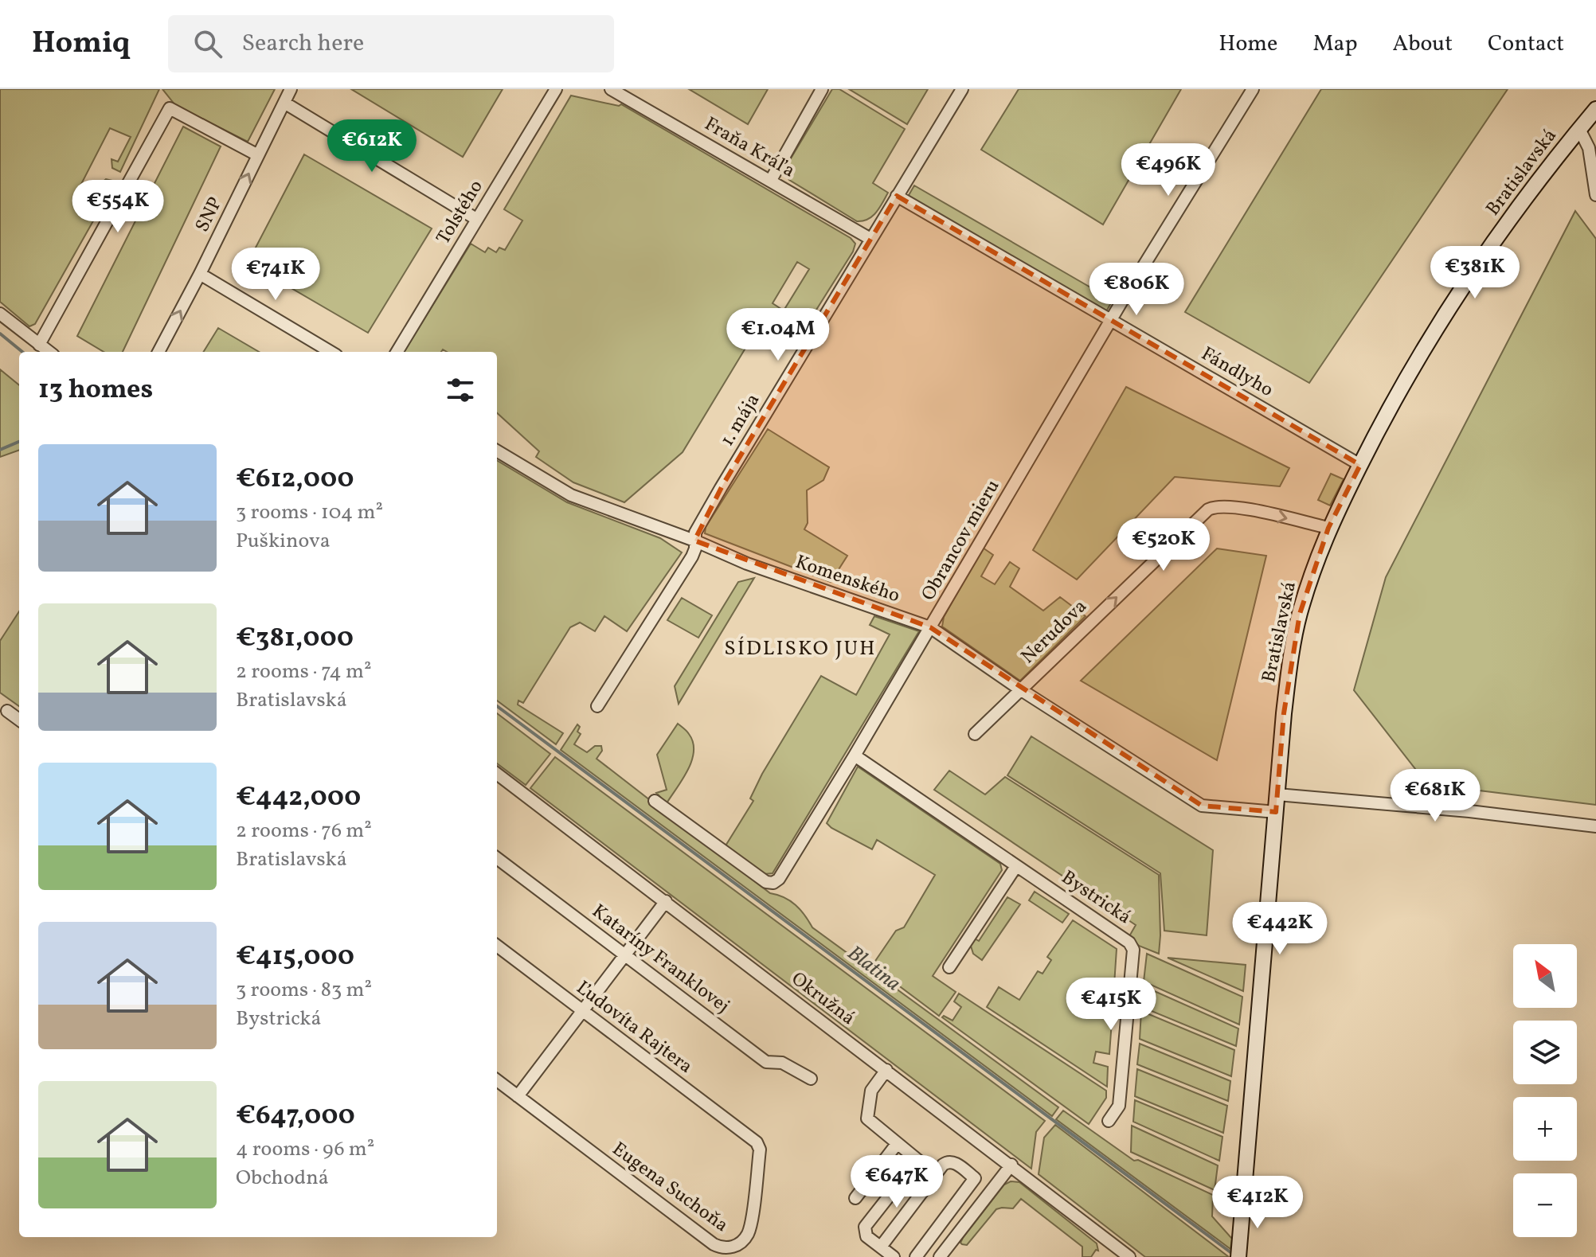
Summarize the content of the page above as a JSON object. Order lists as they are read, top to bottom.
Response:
{
  "streets": {
    "main road": ["Bratislavská"],
    "street": [
      "Fraňa Kráľa",
      "Tolstého",
      "SNP",
      "Fándlyho",
      "1. mája",
      "Obrancov mieru",
      "Komenského",
      "Nerudova",
      "Bystrická",
      "Kataríny Franklovej",
      "Okružná",
      "Ľudovíta Rajtera",
      "Eugena Suchoňa"
    ]
  },
  "crossings": [
    ["Fraňa Kráľa", "1. mája"],
    ["Bratislavská", "Fándlyho"],
    ["Bratislavská", "Komenského"],
    ["Bratislavská", "Nerudova"],
    ["Fándlyho", "1. mája"],
    ["Fándlyho", "Obrancov mieru"],
    ["1. mája", "Komenského"],
    ["Obrancov mieru", "Komenského"],
    ["Obrancov mieru", "Bystrická"],
    ["Komenského", "Nerudova"],
    ["Ľudovíta Rajtera", "Eugena Suchoňa"]
  ],
  "one_way": ["SNP", "Nerudova"],
  "districts": ["SÍDLISKO JUH"],
  "water": ["Blatina"],
  "north": "top left",
  "page": {
    "header": "Homiq",
    "search": "Search here",
    "nav": [
      "Home",
      "Map",
      "About",
      "Contact"
    ],
    "price": [
      "€612K",
      "€496K",
      "€554K",
      "€381K",
      "€741K",
      "€806K",
      "€1.04M",
      "€520K",
      "€681K",
      "€442K",
      "€415K",
      "€647K",
      "€412K"
    ],
    "heading": "13 homes",
    "list": [
      {
        "name": "€612,000",
        "note": "3 rooms · 104 m² · Puškinova"
      },
      {
        "name": "€381,000",
        "note": "2 rooms · 74 m² · Bratislavská"
      },
      {
        "name": "€442,000",
        "note": "2 rooms · 76 m² · Bratislavská"
      },
      {
        "name": "€415,000",
        "note": "3 rooms · 83 m² · Bystrická"
      },
      {
        "name": "€647,000",
        "note": "4 rooms · 96 m² · Obchodná"
      }
    ],
    "map_buttons": ["+", "−"]
  }
}
